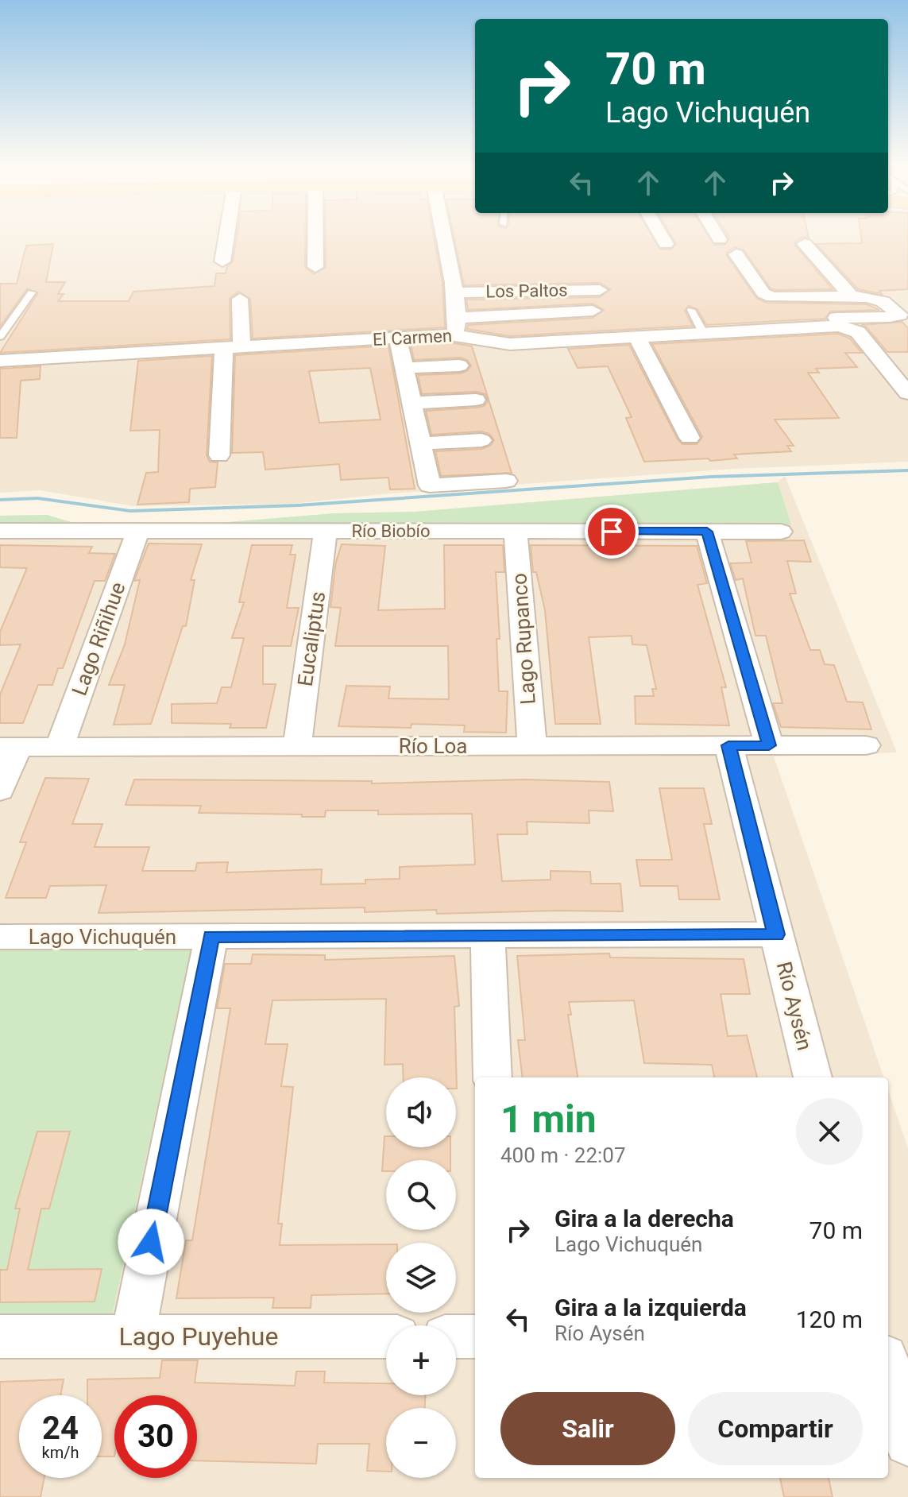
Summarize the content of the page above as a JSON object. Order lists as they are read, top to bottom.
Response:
{
  "streets": {
    "street": [
      "Los Paltos",
      "El Carmen",
      "Río Biobío",
      "Lago Riñihue",
      "Eucaliptus",
      "Lago Rupanco",
      "Río Loa",
      "Lago Vichuquén",
      "Río Aysén",
      "Lago Puyehue"
    ]
  },
  "crossings": [
    ["Río Biobío", "Lago Riñihue"],
    ["Río Biobío", "Eucaliptus"],
    ["Río Biobío", "Lago Rupanco"],
    ["Lago Riñihue", "Río Loa"],
    ["Eucaliptus", "Río Loa"],
    ["Lago Rupanco", "Río Loa"],
    ["Río Loa", "Río Aysén"],
    ["Lago Vichuquén", "Río Aysén"]
  ],
  "page": {
    "turn": ["70 m", "Lago Vichuquén"],
    "map_buttons": ["+", "−"],
    "heading": ["1 min", "400 m · 22:07"],
    "list": [
      {
        "name": "Gira a la derecha",
        "note": "Lago Vichuquén",
        "value": "70 m"
      },
      {
        "name": "Gira a la izquierda",
        "note": "Río Aysén",
        "value": "120 m"
      }
    ],
    "buttons": ["Salir", "Compartir"],
    "speed": "24 km/h",
    "limit": "30"
  }
}
